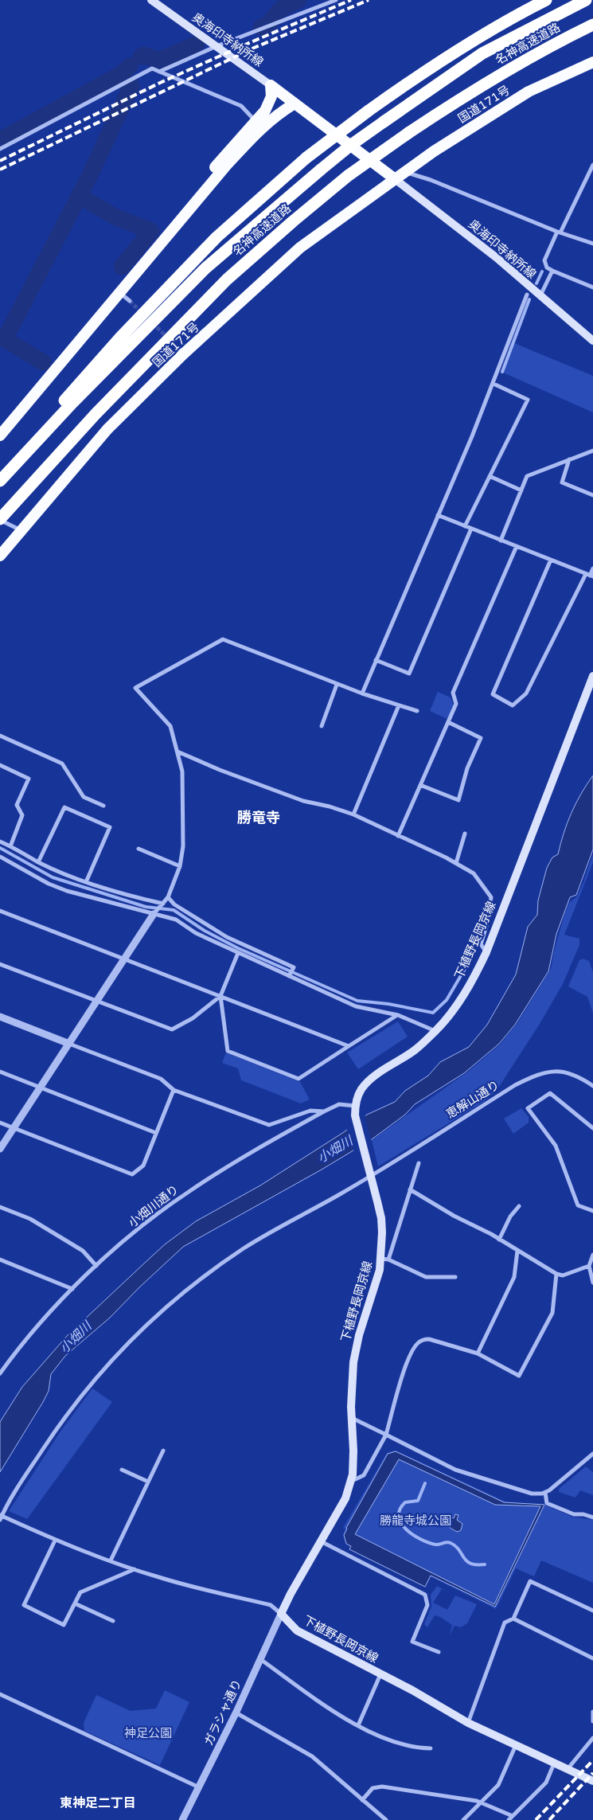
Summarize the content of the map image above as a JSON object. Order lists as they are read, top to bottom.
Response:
{
  "streets": {
    "highway": ["名神高速道路", "国道171号"],
    "main road": ["奥海印寺納所線", "下植野長岡京線"],
    "street": ["恵解山通り", "小畑川通り", "ガラシャ通り"]
  },
  "crossings": [
    ["奥海印寺納所線", "国道171号"],
    ["下植野長岡京線", "恵解山通り"],
    ["下植野長岡京線", "小畑川通り"],
    ["下植野長岡京線", "ガラシャ通り"]
  ],
  "districts": ["勝竜寺", "東神足二丁目"],
  "water": ["小畑川"],
  "parks": ["勝龍寺城公園", "神足公園"]
}
